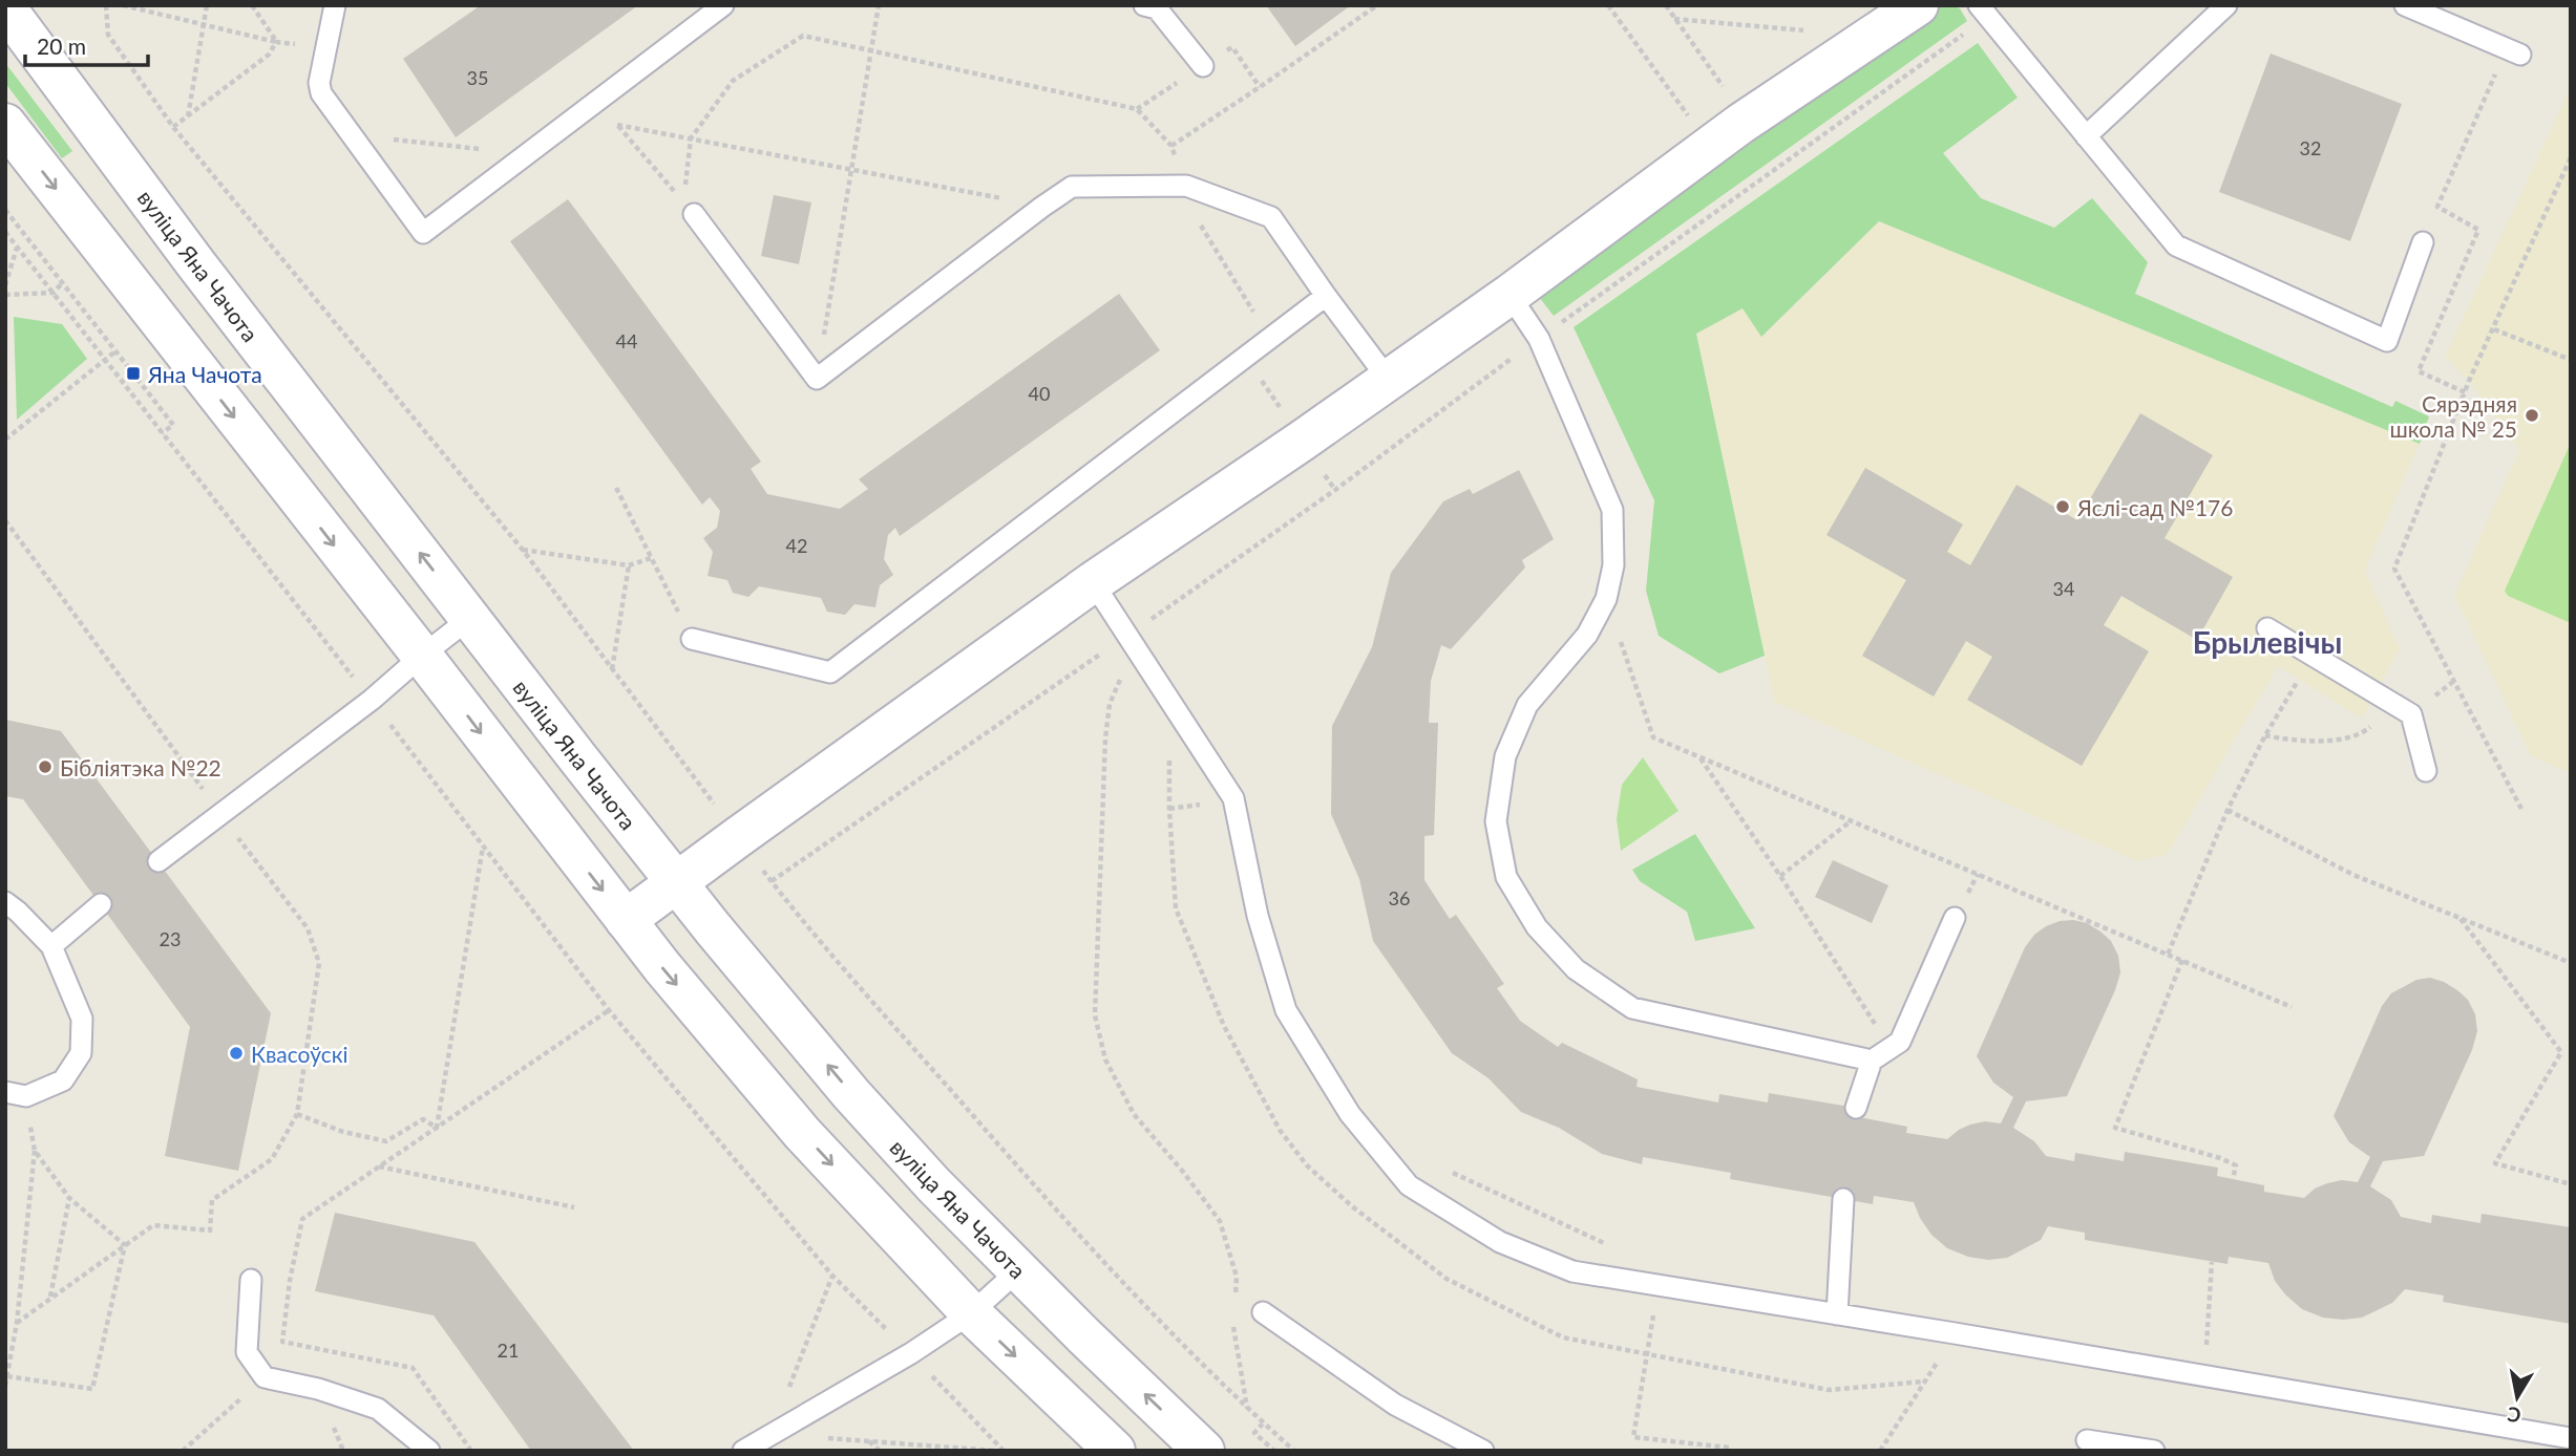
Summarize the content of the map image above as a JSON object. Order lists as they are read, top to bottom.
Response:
{
  "streets": {
    "main road": ["вуліца Яна Чачота"]
  },
  "districts": ["Брылевічы"],
  "places": {
    "transit": ["Яна Чачота"],
    "other": [
      "Сярэдняя школа № 25",
      "Яслі-сад №176",
      "Бібліятэка №22",
      "Квасоўскі"
    ]
  },
  "house_numbers": [
    "35",
    "32",
    "44",
    "40",
    "42",
    "34",
    "36",
    "23",
    "21"
  ],
  "scale_bar": "20 m",
  "north": "bottom"
}
